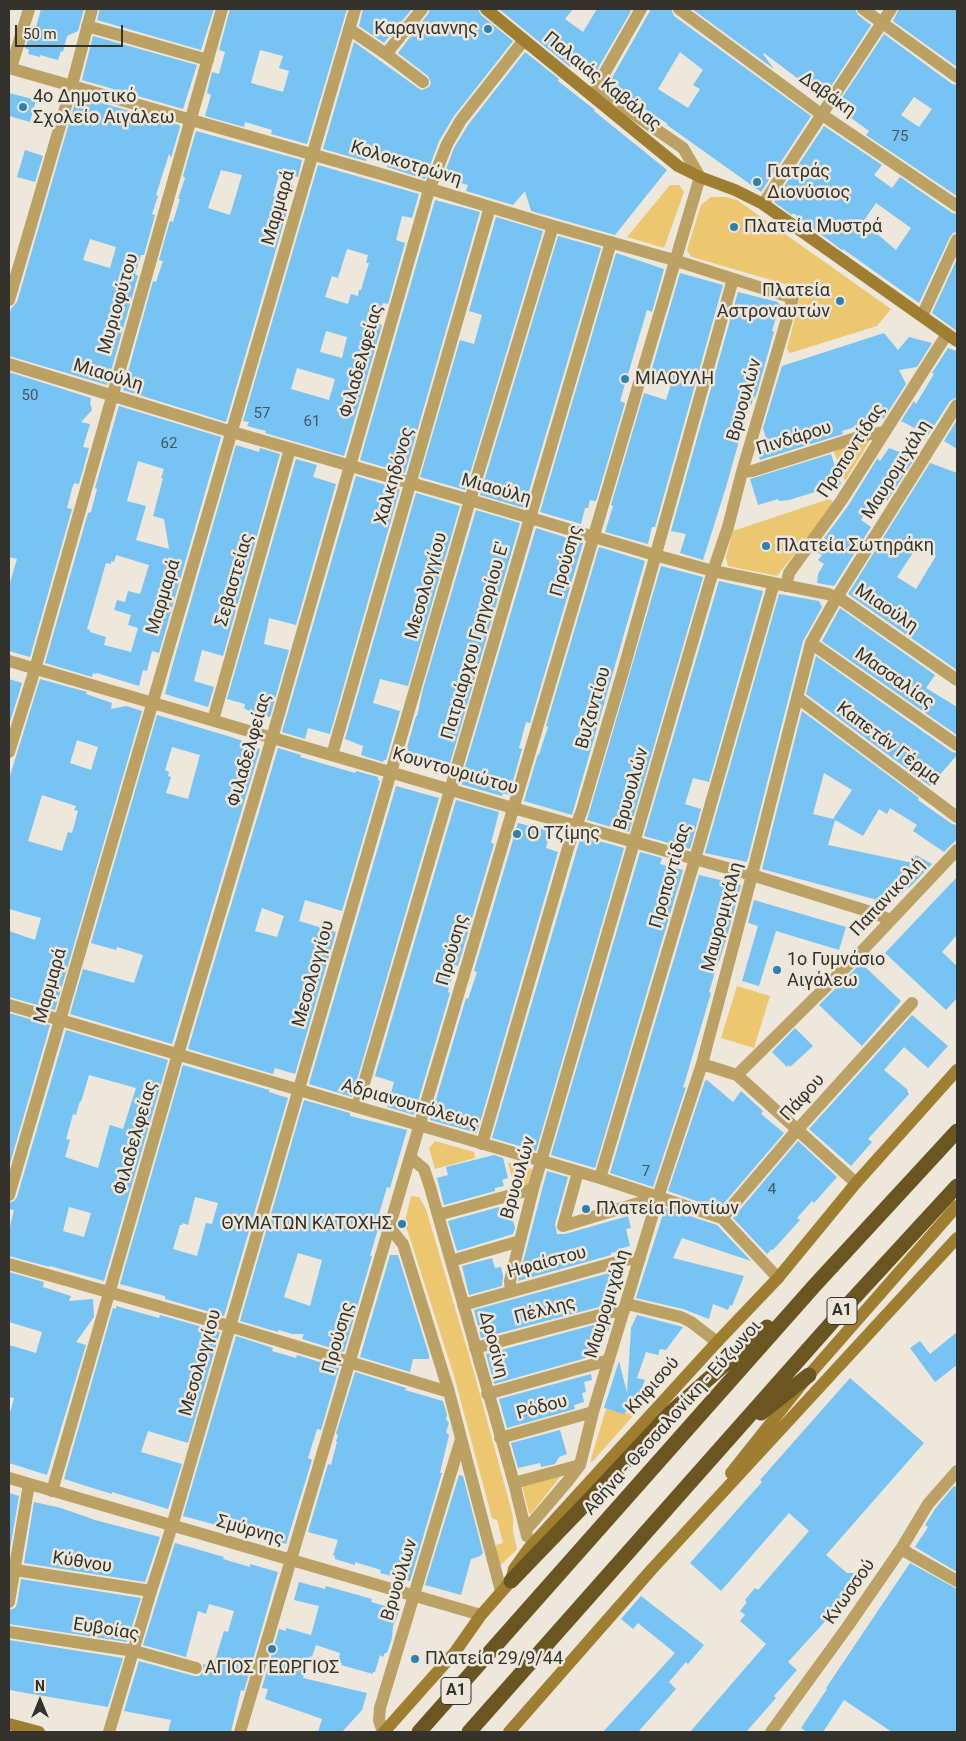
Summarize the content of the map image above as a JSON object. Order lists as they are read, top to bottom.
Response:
{
  "streets": {
    "highway": ["Α1", "Αθήνα - Θεσσαλονίκη - Εύζωνοι"],
    "main road": ["Παλαιάς Καβάλας", "Κηφισού"],
    "street": [
      "Δαβάκη",
      "Κολοκοτρώνη",
      "Μαρμαρά",
      "Μυριοφύτου",
      "Φιλαδελφείας",
      "Μιαούλη",
      "Βρυουλών",
      "Πινδάρου",
      "Προποντίδας",
      "Μαυρομιχάλη",
      "Χαλκηδόνος",
      "Προύσης",
      "Σεβαστείας",
      "Μεσολογγίου",
      "Πατριάρχου Γρηγορίου Ε'",
      "Μασσαλίας",
      "Βυζαντίου",
      "Καπετάν Γέρμα",
      "Κουντουριώτου",
      "Παπανικολή",
      "Πάφου",
      "Αδριανουπόλεως",
      "Ηφαίστου",
      "Πέλλης",
      "Δροσίνη",
      "Ρόδου",
      "Σμύρνης",
      "Κύθνου",
      "Βρυούλων",
      "Κνωσσού",
      "Ευβοίας"
    ]
  },
  "crossings": [
    ["Παλαιάς Καβάλας", "Φιλαδελφείας"],
    ["Παλαιάς Καβάλας", "Προποντίδας"],
    ["Παλαιάς Καβάλας", "Προύσης"],
    ["Κολοκοτρώνη", "Μαρμαρά"],
    ["Κολοκοτρώνη", "Μυριοφύτου"],
    ["Κολοκοτρώνη", "Φιλαδελφείας"],
    ["Κολοκοτρώνη", "Βρυουλών"],
    ["Κολοκοτρώνη", "Χαλκηδόνος"],
    ["Κολοκοτρώνη", "Προύσης"],
    ["Κολοκοτρώνη", "Μεσολογγίου"],
    ["Κολοκοτρώνη", "Πατριάρχου Γρηγορίου Ε'"],
    ["Κολοκοτρώνη", "Βυζαντίου"],
    ["Μαρμαρά", "Μιαούλη"],
    ["Μαρμαρά", "Κουντουριώτου"],
    ["Μαρμαρά", "Αδριανουπόλεως"],
    ["Μυριοφύτου", "Μιαούλη"],
    ["Μυριοφύτου", "Κουντουριώτου"],
    ["Φιλαδελφείας", "Μιαούλη"],
    ["Φιλαδελφείας", "Κουντουριώτου"],
    ["Φιλαδελφείας", "Αδριανουπόλεως"],
    ["Φιλαδελφείας", "Σμύρνης"],
    ["Μιαούλη", "Βρυουλών"],
    ["Μιαούλη", "Προποντίδας"],
    ["Μιαούλη", "Μαυρομιχάλη"],
    ["Μιαούλη", "Χαλκηδόνος"],
    ["Μιαούλη", "Προύσης"],
    ["Μιαούλη", "Σεβαστείας"],
    ["Μιαούλη", "Μεσολογγίου"],
    ["Μιαούλη", "Πατριάρχου Γρηγορίου Ε'"],
    ["Μιαούλη", "Βυζαντίου"],
    ["Βρυουλών", "Πινδάρου"],
    ["Βρυουλών", "Κουντουριώτου"],
    ["Βρυουλών", "Αδριανουπόλεως"],
    ["Βρυουλών", "Ηφαίστου"],
    ["Πινδάρου", "Προποντίδας"],
    ["Προποντίδας", "Κουντουριώτου"],
    ["Προποντίδας", "Αδριανουπόλεως"],
    ["Μαυρομιχάλη", "Μασσαλίας"],
    ["Μαυρομιχάλη", "Καπετάν Γέρμα"],
    ["Μαυρομιχάλη", "Κουντουριώτου"],
    ["Μαυρομιχάλη", "Αδριανουπόλεως"],
    ["Μαυρομιχάλη", "Ηφαίστου"],
    ["Μαυρομιχάλη", "Πέλλης"],
    ["Μαυρομιχάλη", "Δροσίνη"],
    ["Μαυρομιχάλη", "Ρόδου"],
    ["Χαλκηδόνος", "Κουντουριώτου"],
    ["Προύσης", "Κουντουριώτου"],
    ["Προύσης", "Αδριανουπόλεως"],
    ["Προύσης", "Δροσίνη"],
    ["Προύσης", "Σμύρνης"],
    ["Σεβαστείας", "Κουντουριώτου"],
    ["Μεσολογγίου", "Κουντουριώτου"],
    ["Μεσολογγίου", "Αδριανουπόλεως"],
    ["Μεσολογγίου", "Σμύρνης"],
    ["Μεσολογγίου", "Κύθνου"],
    ["Μεσολογγίου", "Ευβοίας"],
    ["Πατριάρχου Γρηγορίου Ε'", "Κουντουριώτου"],
    ["Πατριάρχου Γρηγορίου Ε'", "Αδριανουπόλεως"],
    ["Βυζαντίου", "Κουντουριώτου"],
    ["Βυζαντίου", "Αδριανουπόλεως"],
    ["Κουντουριώτου", "Παπανικολή"],
    ["Πάφου", "Αδριανουπόλεως"],
    ["Αδριανουπόλεως", "Κηφισού"],
    ["Ηφαίστου", "Δροσίνη"],
    ["Πέλλης", "Δροσίνη"],
    ["Δροσίνη", "Κηφισού"],
    ["Δροσίνη", "Ρόδου"],
    ["Κηφισού", "Σμύρνης"],
    ["Κηφισού", "Βρυούλων"],
    ["Σμύρνης", "Βρυούλων"]
  ],
  "places": [
    "Καραγιαννης",
    "4ο Δημοτικό Σχολείο Αιγάλεω",
    "Γιατράς Διονύσιος",
    "Πλατεία Μυστρά",
    "Πλατεία Αστροναυτών",
    "ΜΙΑΟΥΛΗ",
    "Πλατεία Σωτηράκη",
    "Ο Τζίμης",
    "1ο Γυμνάσιο Αιγάλεω",
    "Πλατεία Ποντίων",
    "ΘΥΜΑΤΩΝ ΚΑΤΟΧΗΣ",
    "ΑΓΙΟΣ ΓΕΩΡΓΙΟΣ",
    "Πλατεία 29/9/44"
  ],
  "house_numbers": [
    "75",
    "50",
    "57",
    "61",
    "62",
    "7",
    "4"
  ],
  "scale_bar": "50 m",
  "north": "top"
}
